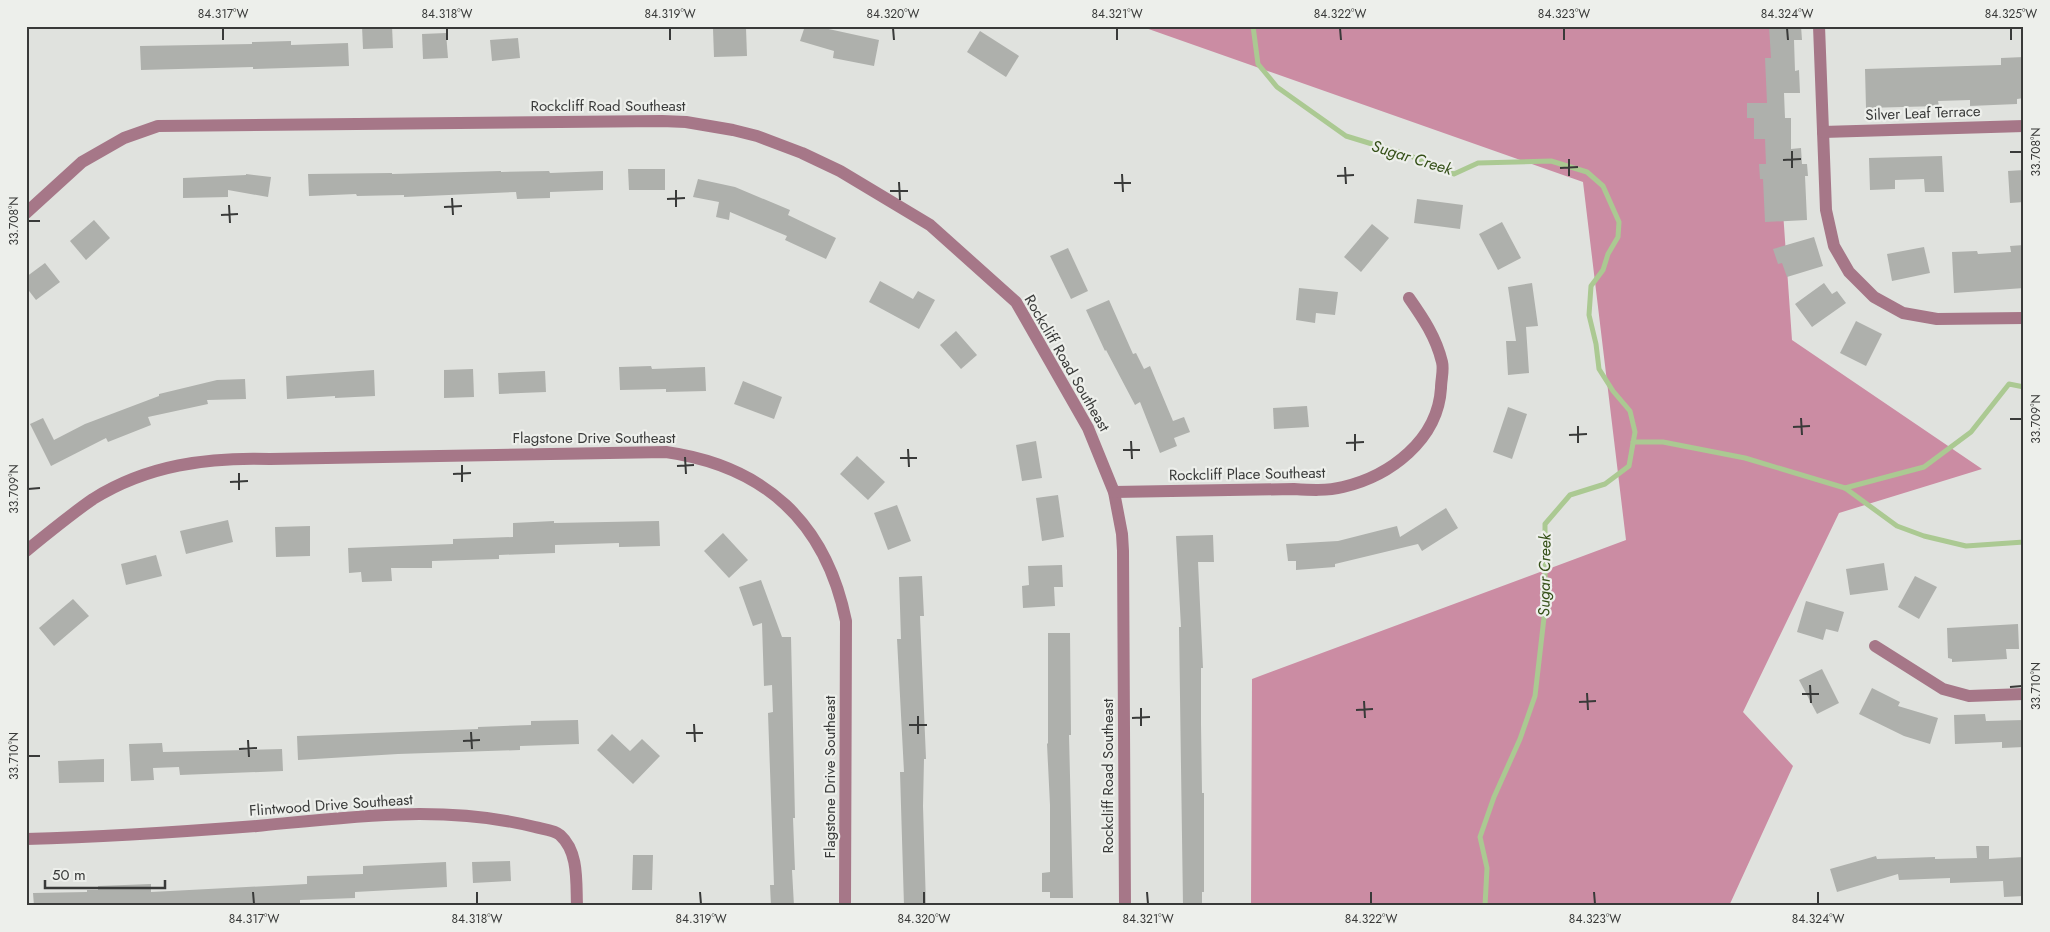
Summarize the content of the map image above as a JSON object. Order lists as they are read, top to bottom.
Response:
{
  "streets": {
    "street": [
      "Rockcliff Road Southeast",
      "Silver Leaf Terrace",
      "Flagstone Drive Southeast",
      "Rockcliff Place Southeast",
      "Flintwood Drive Southeast"
    ]
  },
  "crossings": [
    ["Rockcliff Road Southeast", "Rockcliff Place Southeast"]
  ],
  "water": ["Sugar Creek"],
  "scale_bar": "50 m",
  "coordinates": [
    "84.317°W",
    "84.318°W",
    "84.319°W",
    "84.320°W",
    "84.321°W",
    "84.322°W",
    "84.323°W",
    "84.324°W",
    "84.325°W",
    "33.708°N",
    "33.709°N",
    "33.710°N"
  ]
}
